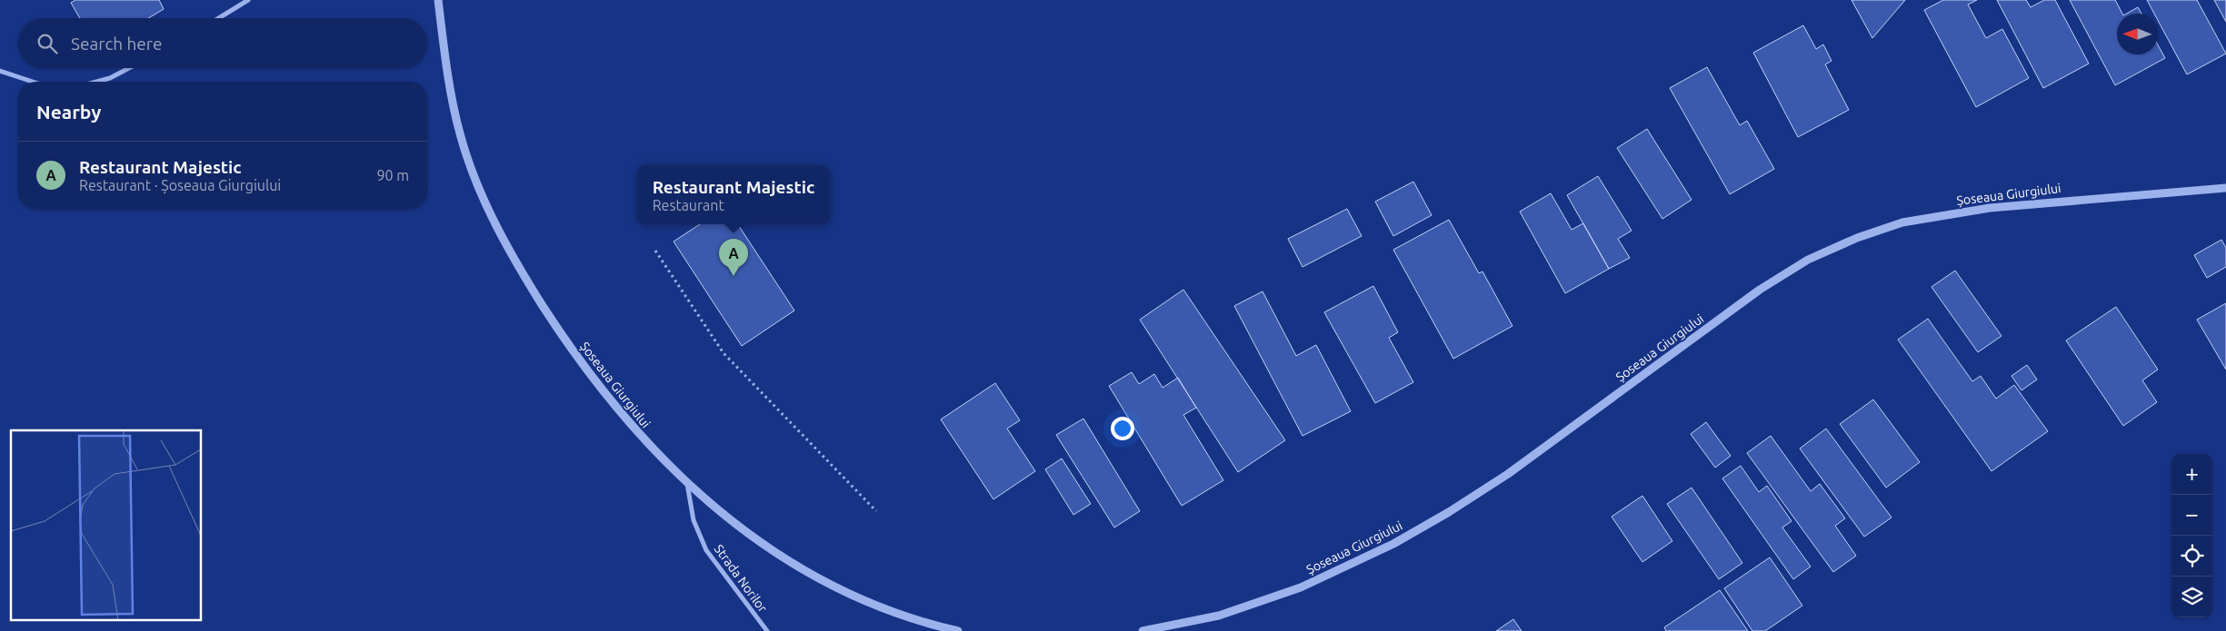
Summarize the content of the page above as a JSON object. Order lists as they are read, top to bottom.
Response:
{
  "streets": {
    "street": ["Șoseaua Giurgiului", "Strada Norilor"]
  },
  "crossings": [
    ["Șoseaua Giurgiului", "Strada Norilor"]
  ],
  "north": "left",
  "page": {
    "search": "Search here",
    "heading": "Nearby",
    "list": [
      {
        "mark": "A",
        "name": "Restaurant Majestic",
        "note": "Restaurant · Șoseaua Giurgiului",
        "value": "90 m"
      }
    ],
    "popup": ["Restaurant Majestic", "Restaurant"],
    "pins": "A",
    "map_buttons": ["+", "−"]
  }
}
